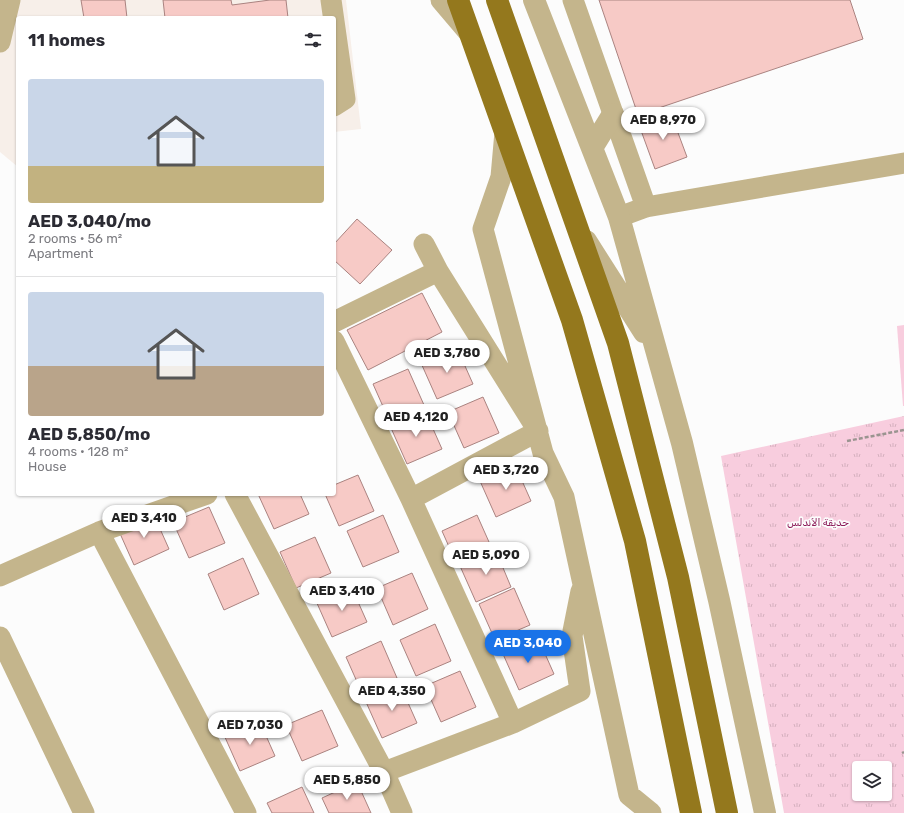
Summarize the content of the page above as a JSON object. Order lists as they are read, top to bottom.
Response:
{
  "parks": ["حديقة الأندلس"],
  "page": {
    "heading": "11 homes",
    "list": [
      {
        "name": "AED 3,040/mo",
        "note": "2 rooms · 56 m² · Apartment"
      },
      {
        "name": "AED 5,850/mo",
        "note": "4 rooms · 128 m² · House"
      }
    ],
    "price": [
      "AED 8,970",
      "AED 3,780",
      "AED 4,120",
      "AED 3,720",
      "AED 3,410",
      "AED 5,090",
      "AED 3,410",
      "AED 3,040",
      "AED 4,350",
      "AED 7,030",
      "AED 5,850"
    ]
  }
}
